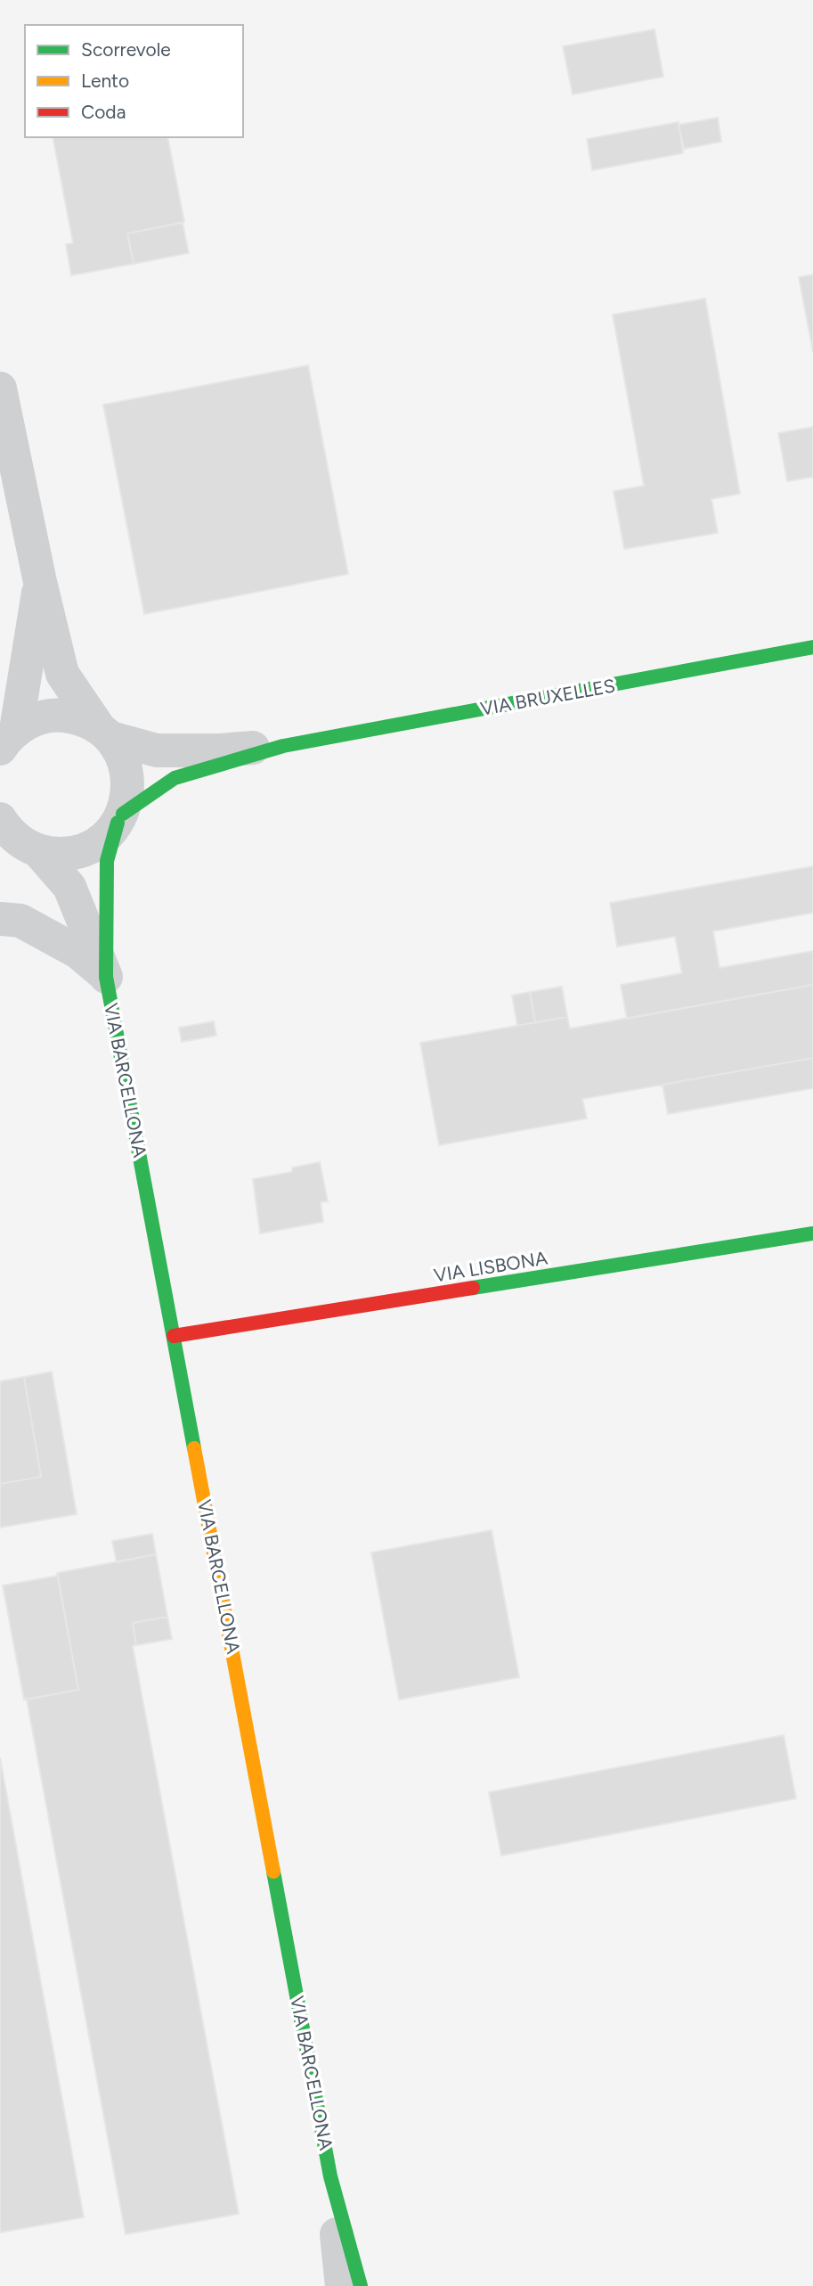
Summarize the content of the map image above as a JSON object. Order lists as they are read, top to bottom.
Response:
{
  "streets": {
    "street": ["VIA BRUXELLES", "VIA BARCELLONA", "VIA LISBONA"]
  },
  "crossings": [
    ["VIA BRUXELLES", "VIA BARCELLONA"],
    ["VIA BARCELLONA", "VIA LISBONA"]
  ],
  "legend": ["Scorrevole", "Lento", "Coda"]
}
